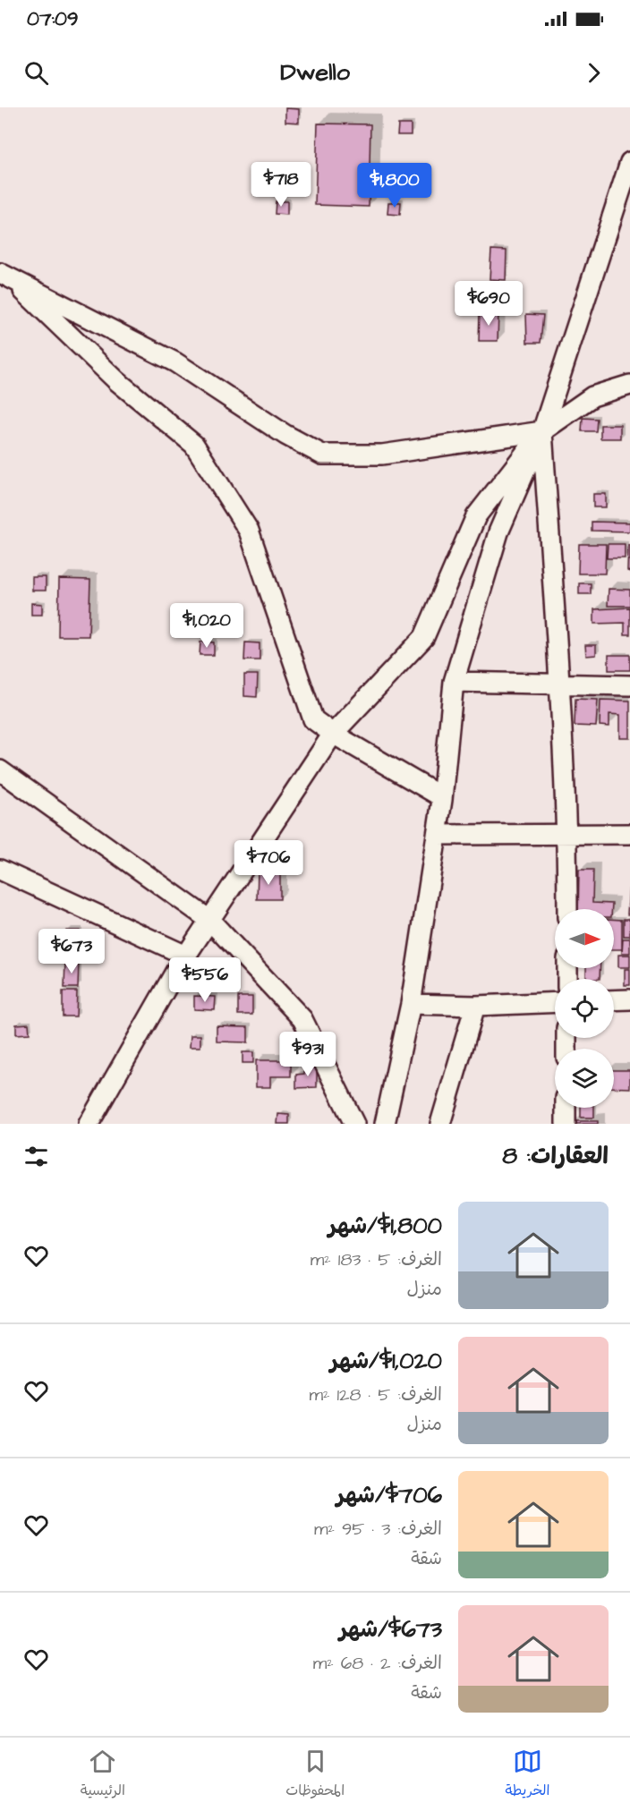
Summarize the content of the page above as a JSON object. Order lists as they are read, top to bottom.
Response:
{
  "north": "right",
  "page": {
    "status": "07:09",
    "header": "Dwello",
    "price": [
      "$718",
      "$1,800",
      "$690",
      "$1,020",
      "$706",
      "$673",
      "$556",
      "$931"
    ],
    "heading": "العقارات: 8",
    "list": [
      {
        "name": "$1,800/شهر",
        "note": "الغرف: 5 · 183 m² · منزل"
      },
      {
        "name": "$1,020/شهر",
        "note": "الغرف: 5 · 128 m² · منزل"
      },
      {
        "name": "$706/شهر",
        "note": "الغرف: 3 · 95 m² · شقة"
      },
      {
        "name": "$673/شهر",
        "note": "الغرف: 2 · 68 m² · شقة"
      }
    ],
    "tabs": ["الخريطة", "المحفوظات", "الرئيسية"]
  }
}
